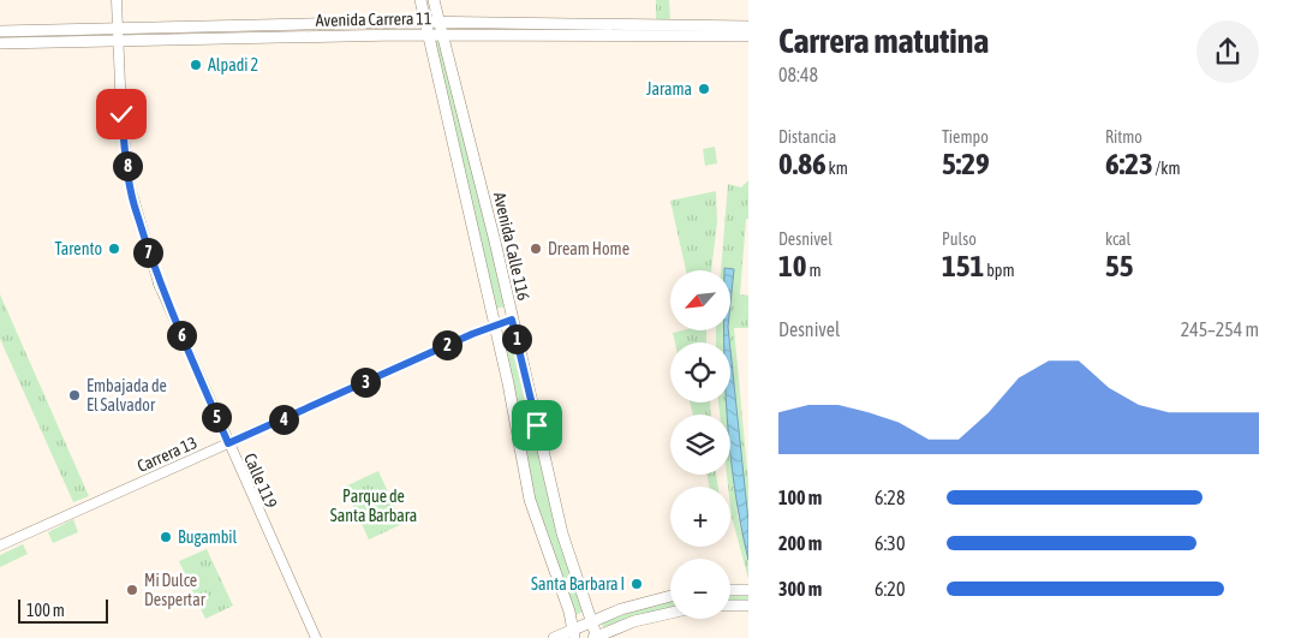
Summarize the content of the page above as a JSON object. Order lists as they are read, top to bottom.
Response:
{
  "streets": {
    "main road": ["Avenida Carrera 11", "Avenida Calle 116"],
    "street": ["Carrera 13", "Calle 119"]
  },
  "crossings": [
    ["Avenida Carrera 11", "Avenida Calle 116"],
    ["Avenida Carrera 11", "Calle 119"],
    ["Avenida Calle 116", "Carrera 13"],
    ["Carrera 13", "Calle 119"]
  ],
  "parks": ["Parque de Santa Barbara"],
  "places": [
    "Alpadi 2",
    "Jarama",
    "Tarento",
    "Dream Home",
    "Embajada de El Salvador",
    "Bugambil",
    "Santa Barbara I",
    "Mi Dulce Despertar"
  ],
  "scale_bar": "100 m",
  "north": "bottom left",
  "page": {
    "heading": ["Carrera matutina", "08:48"],
    "stats": [
      ["Distancia", "0.86 km"],
      ["Tiempo", "5:29"],
      ["Ritmo", "6:23 /km"],
      ["Desnivel", "10 m"],
      ["Pulso", "151 bpm"],
      ["kcal", "55"]
    ],
    "pins": [
      "8",
      "7",
      "6",
      "1",
      "2",
      "3",
      "5",
      "4"
    ],
    "map_buttons": ["+", "−"],
    "chart": ["Desnivel", "245–254 m"],
    "list": [
      {
        "name": "100 m",
        "note": "6:28"
      },
      {
        "name": "200 m",
        "note": "6:30"
      },
      {
        "name": "300 m",
        "note": "6:20"
      }
    ],
    "scale": "100 m"
  }
}
